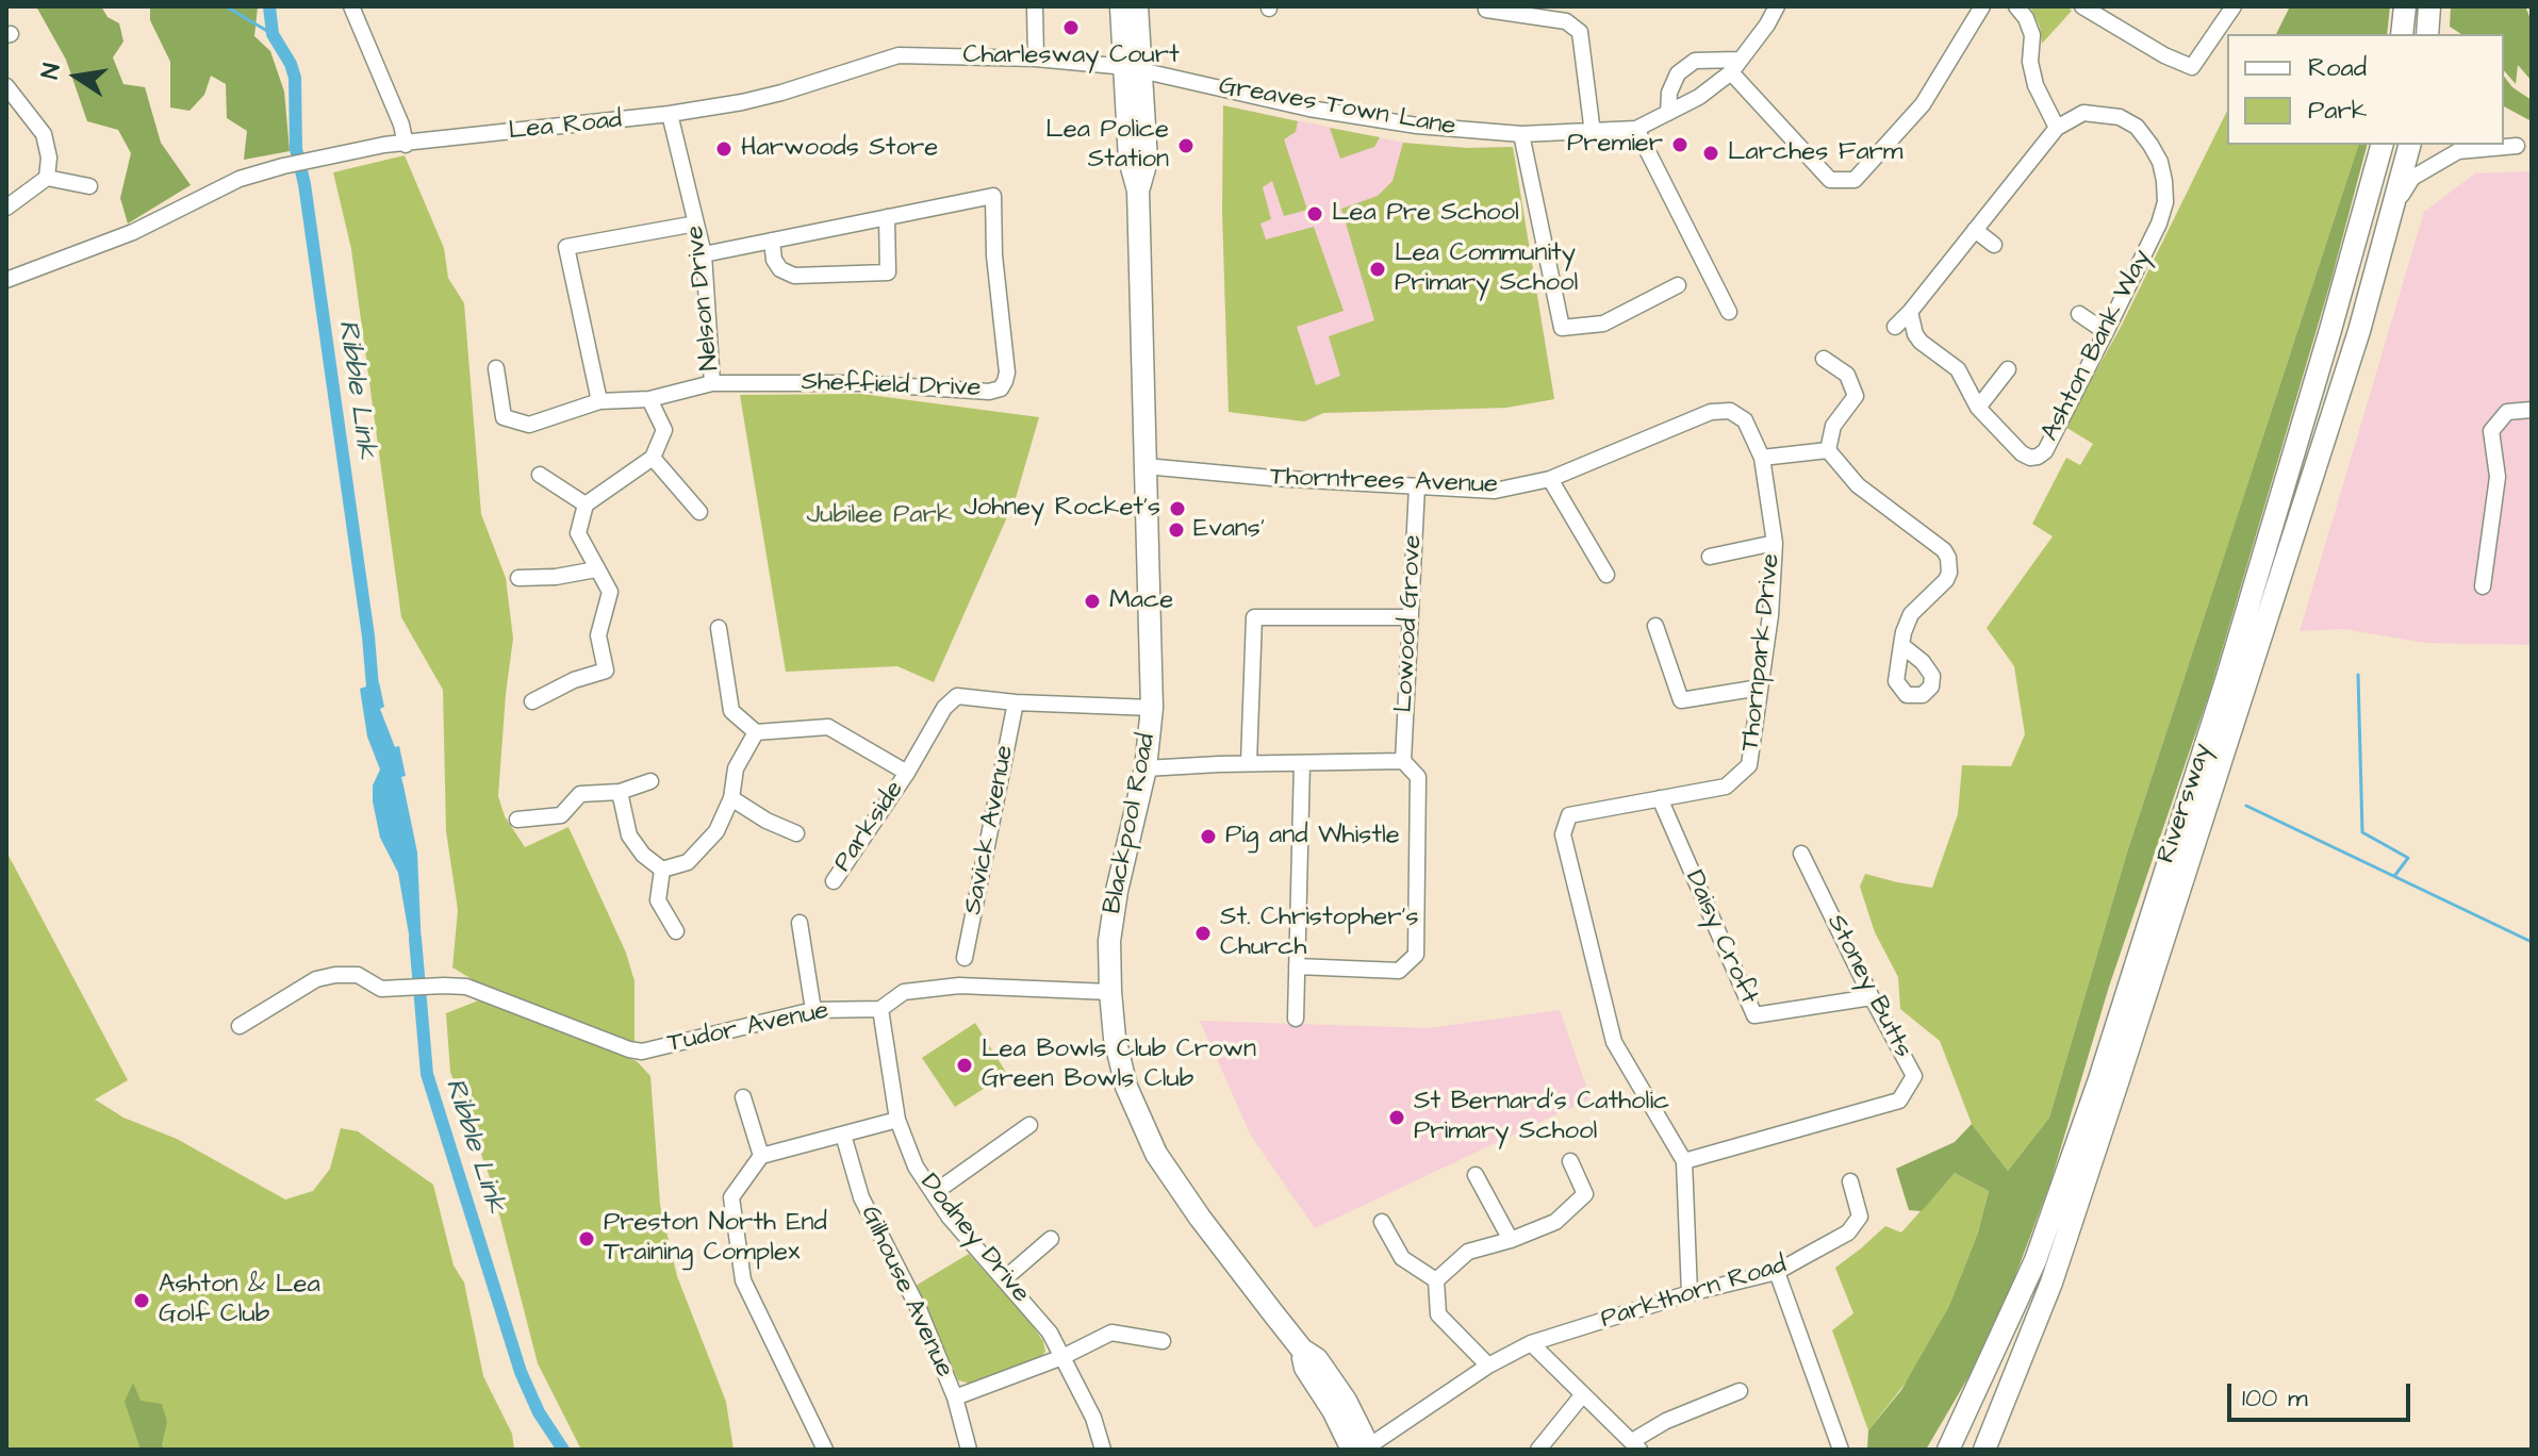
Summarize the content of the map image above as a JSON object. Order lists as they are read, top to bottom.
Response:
{
  "streets": {
    "highway": ["Riversway", "Blackpool Road"],
    "street": [
      "Greaves Town Lane",
      "Lea Road",
      "Nelson Drive",
      "Ashton Bank Way",
      "Sheffield Drive",
      "Thorntrees Avenue",
      "Lowood Grove",
      "Thornpark Drive",
      "Parkside",
      "Savick Avenue",
      "Daisy Croft",
      "Stoney Butts",
      "Tudor Avenue",
      "Dodney Drive",
      "Gilhouse Avenue",
      "Parkthorn Road"
    ]
  },
  "crossings": [
    ["Greaves Town Lane", "Lea Road"],
    ["Greaves Town Lane", "Blackpool Road"],
    ["Lea Road", "Nelson Drive"],
    ["Lea Road", "Blackpool Road"],
    ["Nelson Drive", "Sheffield Drive"],
    ["Thorntrees Avenue", "Lowood Grove"],
    ["Thorntrees Avenue", "Thornpark Drive"],
    ["Thorntrees Avenue", "Blackpool Road"],
    ["Thornpark Drive", "Daisy Croft"],
    ["Thornpark Drive", "Stoney Butts"],
    ["Blackpool Road", "Tudor Avenue"],
    ["Blackpool Road", "Parkthorn Road"],
    ["Parkside", "Savick Avenue"],
    ["Daisy Croft", "Stoney Butts"],
    ["Tudor Avenue", "Dodney Drive"]
  ],
  "water": ["Ribble Link"],
  "parks": ["Jubilee Park"],
  "places": [
    "Charlesway Court",
    "Premier",
    "Lea Police Station",
    "Harwoods Store",
    "Larches Farm",
    "Lea Pre School",
    "Lea Community Primary School",
    "Johney Rocket's",
    "Evans'",
    "Mace",
    "Pig and Whistle",
    "St. Christopher's Church",
    "Lea Bowls Club Crown Green Bowls Club",
    "St Bernard's Catholic Primary School",
    "Preston North End Training Complex",
    "Ashton & Lea Golf Club"
  ],
  "legend": ["Road", "Park"],
  "scale_bar": "100 m",
  "north": "left"
}
